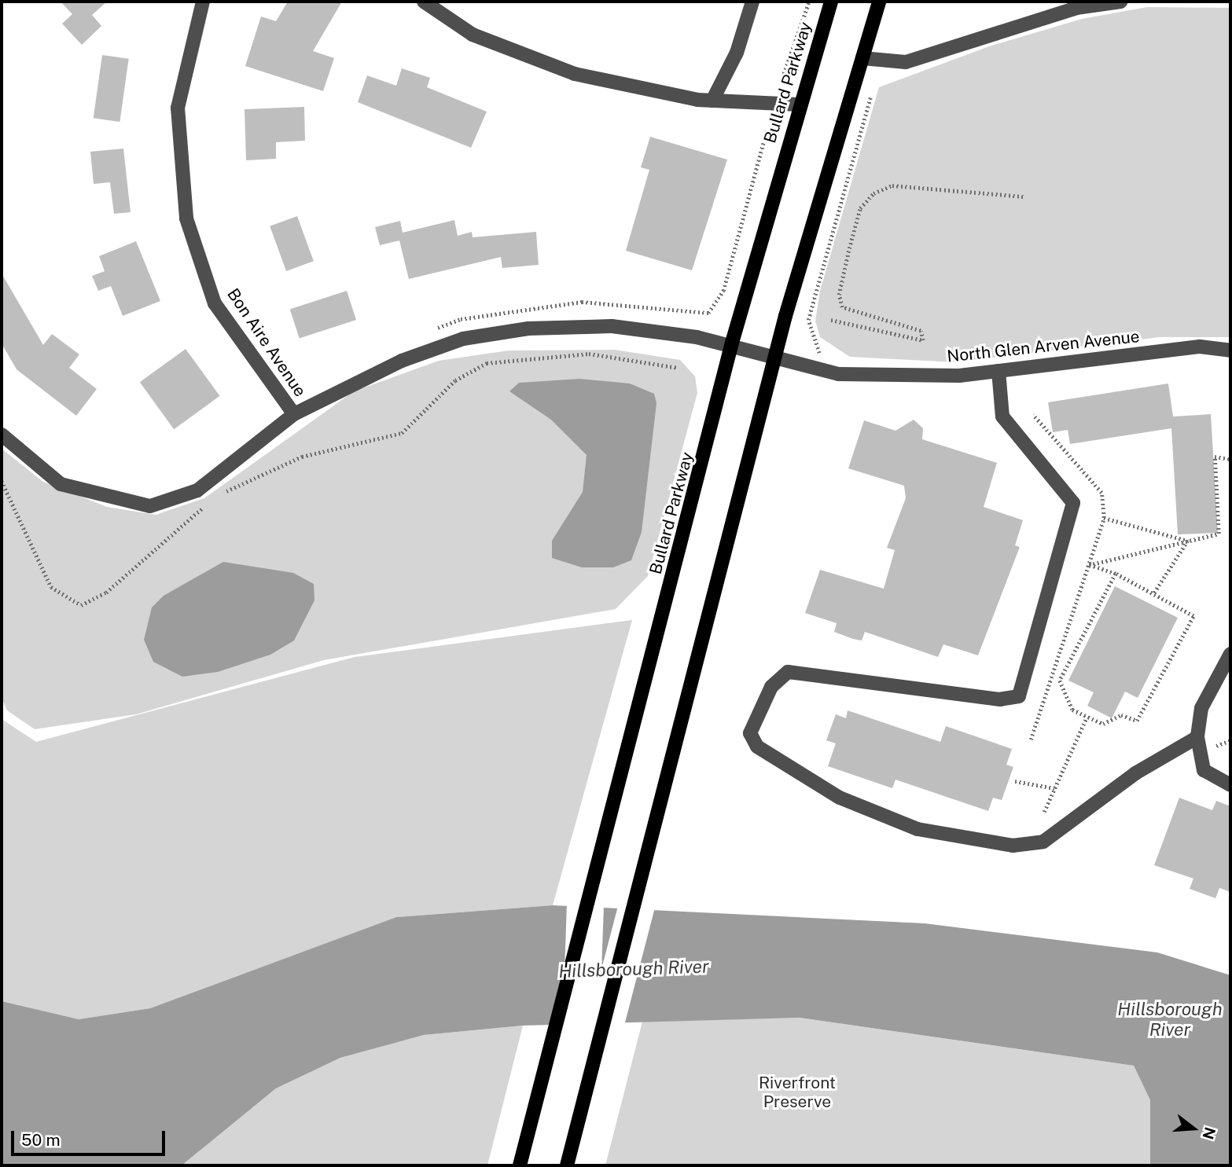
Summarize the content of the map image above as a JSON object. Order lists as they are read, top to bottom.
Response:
{
  "streets": {
    "main road": ["Bullard Parkway"],
    "street": ["Bon Aire Avenue", "North Glen Arven Avenue"]
  },
  "crossings": [
    ["Bullard Parkway", "North Glen Arven Avenue"],
    ["Bon Aire Avenue", "North Glen Arven Avenue"]
  ],
  "water": ["Hillsborough River"],
  "parks": ["Riverfront Preserve"],
  "scale_bar": "50 m",
  "north": "right"
}
